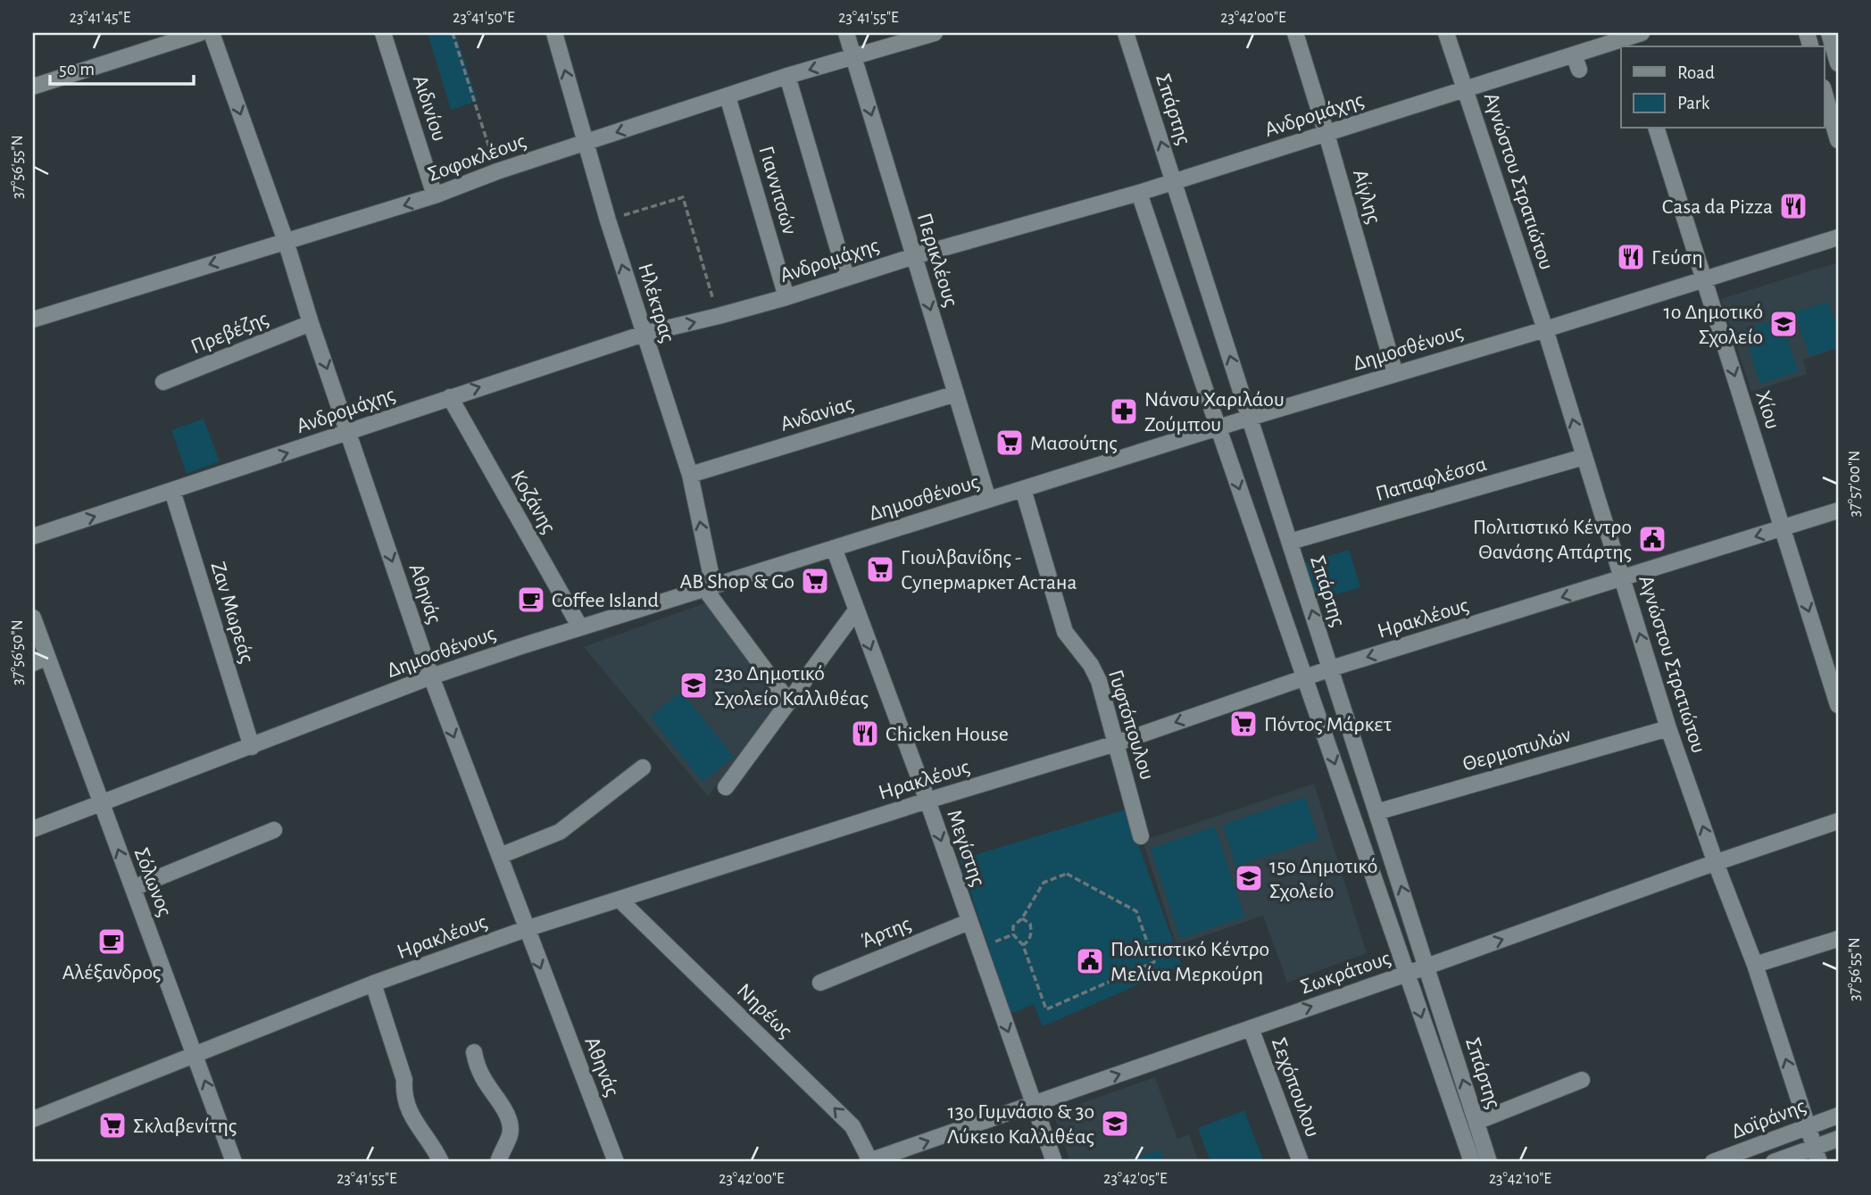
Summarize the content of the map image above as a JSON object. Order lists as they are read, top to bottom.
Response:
{
  "streets": {
    "street": [
      "Αιδινίου",
      "Σπάρτης",
      "Ανδρομάχης",
      "Σοφοκλέους",
      "Αγνώστου Στρατιώτου",
      "Γιαννιτσών",
      "Αίγλης",
      "Περικλέους",
      "Ηλέκτρας",
      "Πρεβέζης",
      "Δημοσθένους",
      "Χίου",
      "Ανδανiας",
      "Παπαφλέσσα",
      "Κοζάνης",
      "Αθηνάς",
      "Ζαν Μωρεάς",
      "Ηρακλέους",
      "Γυφτόπουλου",
      "Θερμοπυλών",
      "Μεγίστης",
      "Σόλωνος",
      "Άρτης",
      "Σωκράτους",
      "Νηρέως",
      "Σεχόπουλου",
      "Δοϊράνης"
    ]
  },
  "crossings": [
    ["Αιδινίου", "Σοφοκλέους"],
    ["Σπάρτης", "Ανδρομάχης"],
    ["Σπάρτης", "Δημοσθένους"],
    ["Σπάρτης", "Παπαφλέσσα"],
    ["Σπάρτης", "Ηρακλέους"],
    ["Σπάρτης", "Θερμοπυλών"],
    ["Σπάρτης", "Σωκράτους"],
    ["Ανδρομάχης", "Αγνώστου Στρατιώτου"],
    ["Ανδρομάχης", "Γιαννιτσών"],
    ["Ανδρομάχης", "Αίγλης"],
    ["Ανδρομάχης", "Περικλέους"],
    ["Ανδρομάχης", "Ηλέκτρας"],
    ["Ανδρομάχης", "Κοζάνης"],
    ["Ανδρομάχης", "Αθηνάς"],
    ["Ανδρομάχης", "Ζαν Μωρεάς"],
    ["Σοφοκλέους", "Γιαννιτσών"],
    ["Σοφοκλέους", "Περικλέους"],
    ["Σοφοκλέους", "Ηλέκτρας"],
    ["Σοφοκλέους", "Αθηνάς"],
    ["Αγνώστου Στρατιώτου", "Δημοσθένους"],
    ["Αγνώστου Στρατιώτου", "Παπαφλέσσα"],
    ["Αγνώστου Στρατιώτου", "Ηρακλέους"],
    ["Αγνώστου Στρατιώτου", "Θερμοπυλών"],
    ["Αγνώστου Στρατιώτου", "Σωκράτους"],
    ["Αγνώστου Στρατιώτου", "Δοϊράνης"],
    ["Αίγλης", "Δημοσθένους"],
    ["Περικλέους", "Δημοσθένους"],
    ["Περικλέους", "Ανδανiας"],
    ["Ηλέκτρας", "Δημοσθένους"],
    ["Ηλέκτρας", "Ανδανiας"],
    ["Πρεβέζης", "Αθηνάς"],
    ["Δημοσθένους", "Χίου"],
    ["Δημοσθένους", "Κοζάνης"],
    ["Δημοσθένους", "Αθηνάς"],
    ["Δημοσθένους", "Ζαν Μωρεάς"],
    ["Δημοσθένους", "Γυφτόπουλου"],
    ["Δημοσθένους", "Μεγίστης"],
    ["Δημοσθένους", "Σόλωνος"],
    ["Χίου", "Ηρακλέους"],
    ["Αθηνάς", "Ηρακλέους"],
    ["Ηρακλέους", "Γυφτόπουλου"],
    ["Ηρακλέους", "Μεγίστης"],
    ["Ηρακλέους", "Σόλωνος"],
    ["Ηρακλέους", "Νηρέως"],
    ["Μεγίστης", "Άρτης"],
    ["Μεγίστης", "Σωκράτους"],
    ["Σωκράτους", "Νηρέως"],
    ["Σωκράτους", "Σεχόπουλου"]
  ],
  "one_way": [
    "Ανδρομάχης",
    "Σοφοκλέους",
    "Αγνώστου Στρατιώτου",
    "Ηλέκτρας",
    "Χίου",
    "Αθηνάς",
    "Ηρακλέους",
    "Μεγίστης",
    "Σόλωνος",
    "Σωκράτους",
    "Νηρέως"
  ],
  "places": {
    "restaurant": ["Casa da Pizza", "Γεύση", "Chicken House"],
    "school or university": [
      "1o Δημοτικό Σχολείο",
      "23ο Δημοτικό Σχολείο Καλλιθέας",
      "15ο Δημοτικό Σχολείο",
      "13ο Γυμνάσιο & 3ο Λύκειο Καλλιθέας"
    ],
    "pharmacy": ["Νάνσυ Χαριλάου Ζούμπου"],
    "supermarket": [
      "Μασούτης",
      "Γιουλβανίδης - Супермаркет Астана",
      "AB Shop & Go",
      "Πόντος Μάρκετ",
      "Σκλαβενίτης"
    ],
    "public building": ["Πολιτιστικό Κέντρο Θανάσης Απάρτης", "Πολιτιστικό Κέντρο Μελίνα Μερκούρη"],
    "cafe": ["Coffee Island", "Αλέξανδρος"]
  },
  "legend": ["Road", "Park"],
  "scale_bar": "50 m",
  "coordinates": [
    "23°41'45\"E",
    "23°41'50\"E",
    "23°41'55\"E",
    "23°42'00\"E",
    "37°56'55\"N",
    "37°57'00\"N",
    "37°56'50\"N",
    "23°42'05\"E",
    "23°42'10\"E"
  ]
}
